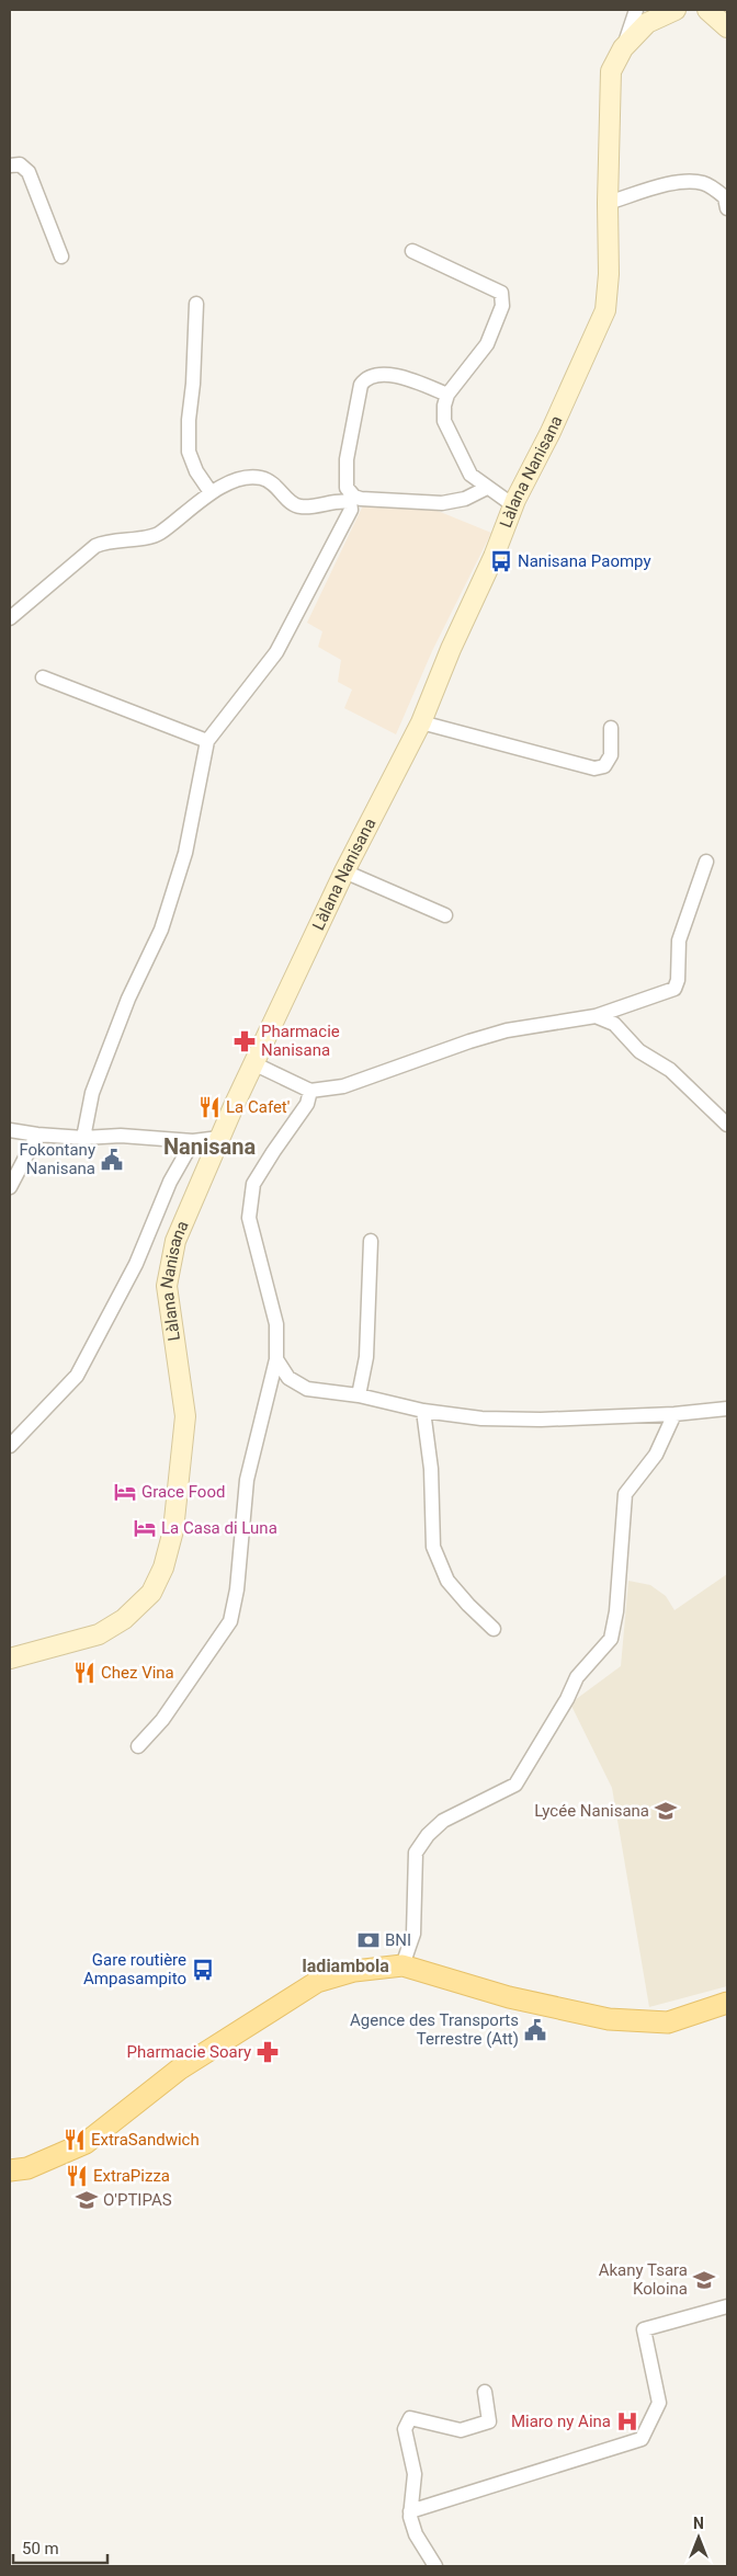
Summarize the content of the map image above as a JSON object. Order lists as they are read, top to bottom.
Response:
{
  "streets": {
    "street": ["Làlana Nanisana"]
  },
  "districts": ["Nanisana", "Iadiambola"],
  "places": {
    "bus stop": ["Nanisana Paompy", "Gare routière Ampasampito"],
    "pharmacy": ["Pharmacie Nanisana", "Pharmacie Soary"],
    "restaurant": [
      "La Cafet'",
      "Chez Vina",
      "ExtraSandwich",
      "ExtraPizza"
    ],
    "public building": ["Fokontany Nanisana", "Agence des Transports Terrestre (Att)"],
    "hotel": ["Grace Food", "La Casa di Luna"],
    "school or university": ["Lycée Nanisana", "O'PTIPAS", "Akany Tsara Koloina"],
    "bank": ["BNI"],
    "hospital": ["Miaro ny Aina"]
  },
  "scale_bar": "50 m",
  "north": "top"
}
